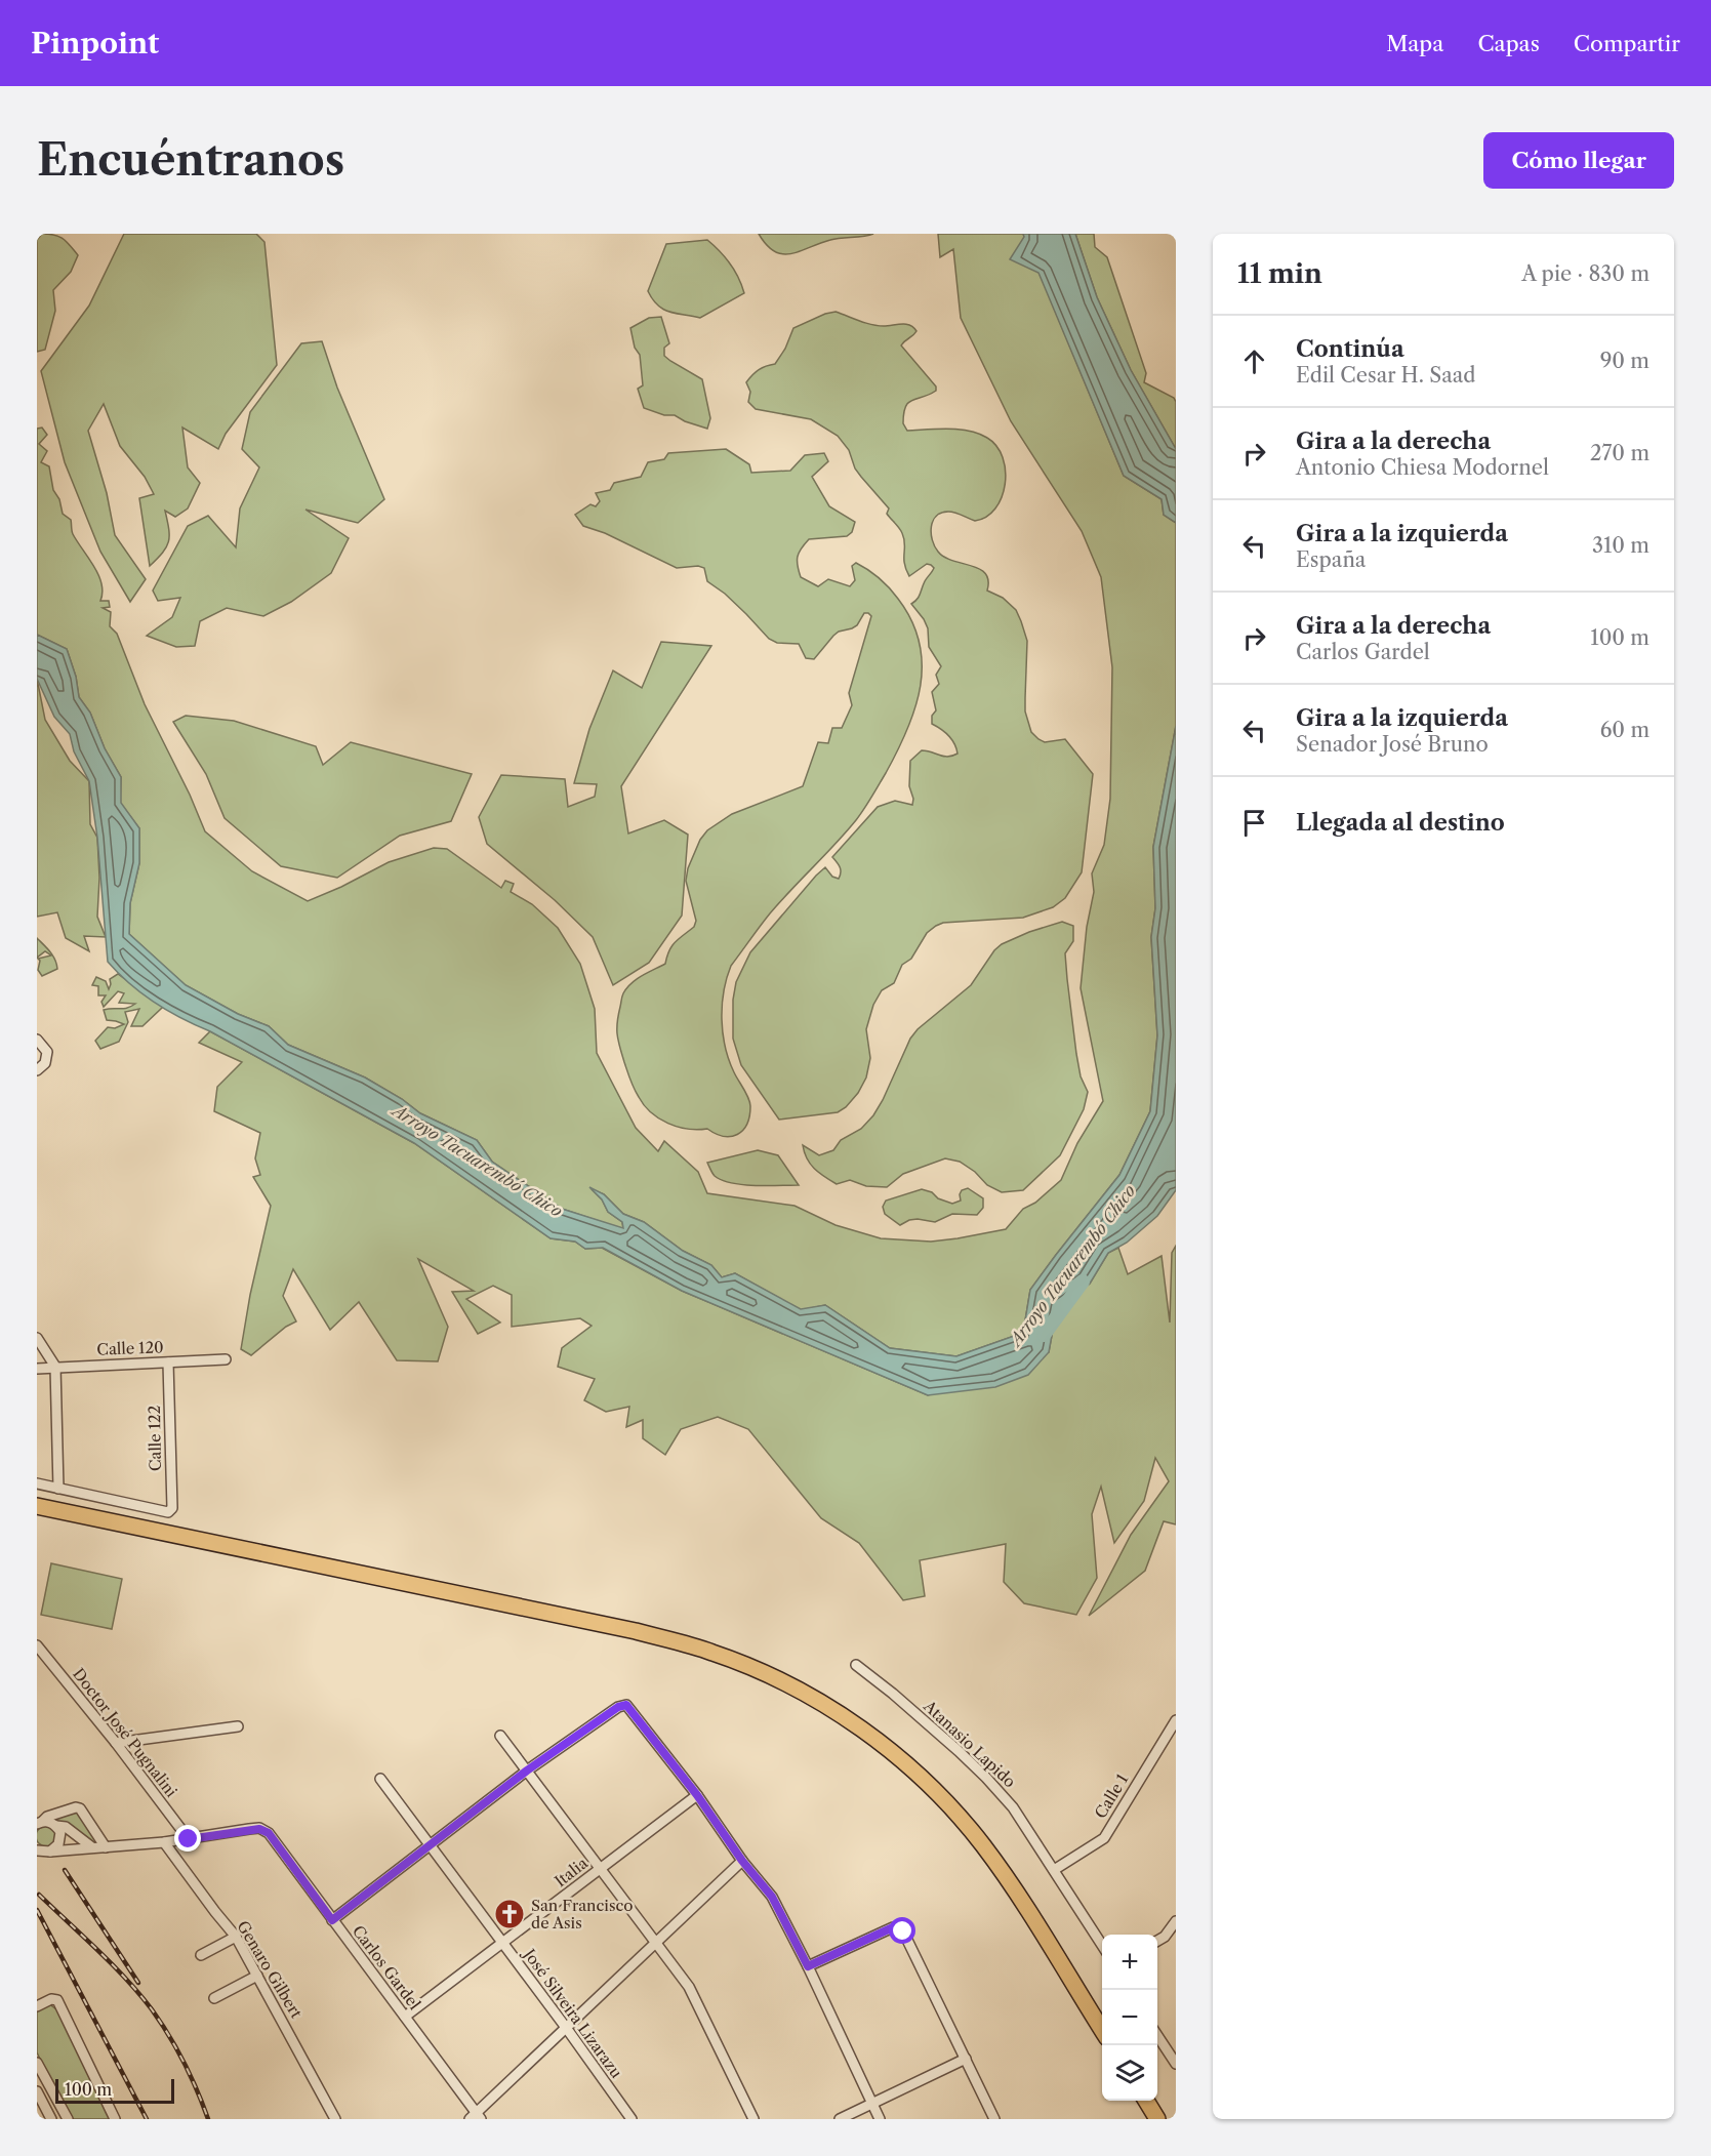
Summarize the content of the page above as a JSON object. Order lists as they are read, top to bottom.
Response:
{
  "streets": {
    "street": [
      "Calle 120",
      "Calle 122",
      "Doctor José Pugnalini",
      "Atanasio Lapido",
      "Calle 1",
      "Italia",
      "Carlos Gardel",
      "Genaro Gilbert",
      "José Silveira Lizarazu"
    ]
  },
  "crossings": [
    ["Calle 120", "Calle 122"],
    ["Doctor José Pugnalini", "Carlos Gardel"],
    ["Atanasio Lapido", "Calle 1"],
    ["Italia", "Carlos Gardel"],
    ["Italia", "José Silveira Lizarazu"]
  ],
  "water": ["Arroyo Tacuarembó Chico"],
  "places": {
    "church": ["San Francisco de Asis"]
  },
  "scale_bar": "100 m",
  "page": {
    "header": "Pinpoint",
    "nav": ["Mapa", "Capas", "Compartir"],
    "buttons": "Cómo llegar",
    "title": "Encuéntranos",
    "heading": ["11 min", "A pie · 830 m"],
    "list": [
      ["Continúa", "Edil Cesar H. Saad", "90 m"],
      ["Gira a la derecha", "Antonio Chiesa Modornel", "270 m"],
      ["Gira a la izquierda", "España", "310 m"],
      ["Gira a la derecha", "Carlos Gardel", "100 m"],
      ["Gira a la izquierda", "Senador José Bruno", "60 m"],
      "Llegada al destino"
    ],
    "map_buttons": ["+", "−"],
    "scale": "100 m"
  }
}
